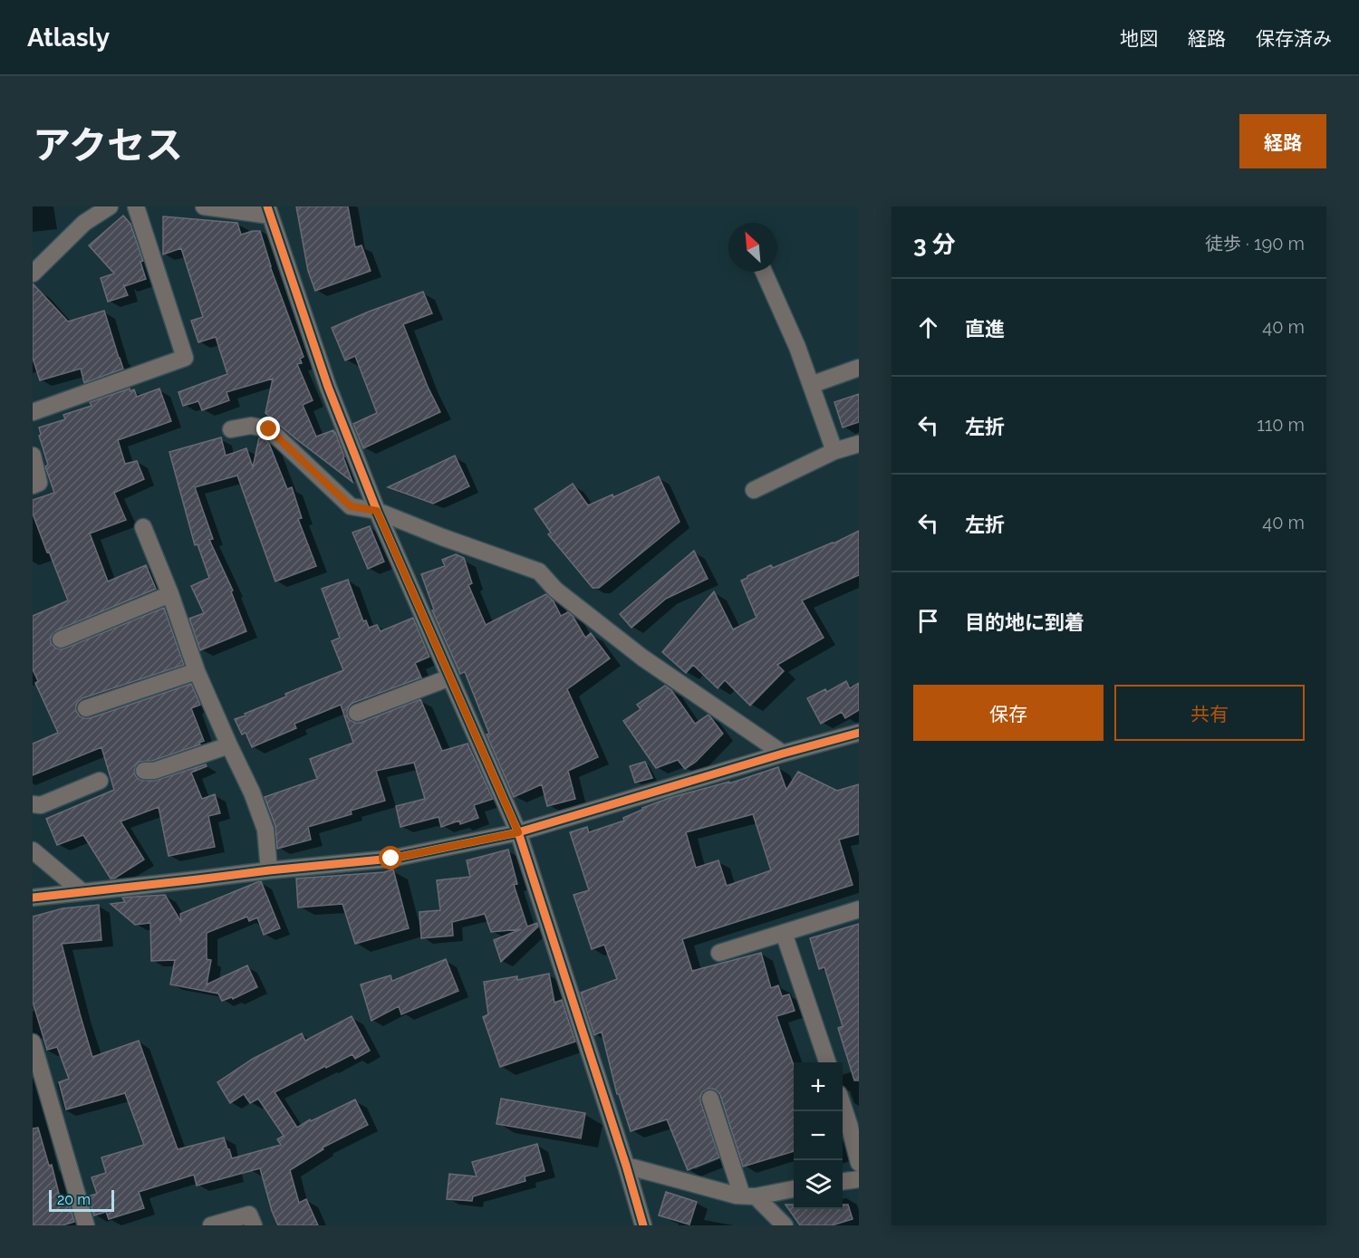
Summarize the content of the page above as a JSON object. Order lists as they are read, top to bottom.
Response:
{
  "scale_bar": "20 m",
  "north": "top left",
  "page": {
    "header": "Atlasly",
    "nav": ["地図", "経路", "保存済み"],
    "title": "アクセス",
    "buttons": [
      "経路",
      ["保存", "共有"]
    ],
    "heading": ["3 分", "徒歩 · 190 m"],
    "list": [
      ["直進", "40 m"],
      ["左折", "110 m"],
      ["左折", "40 m"],
      "目的地に到着"
    ],
    "map_buttons": ["+", "−"],
    "scale": "20 m"
  }
}
